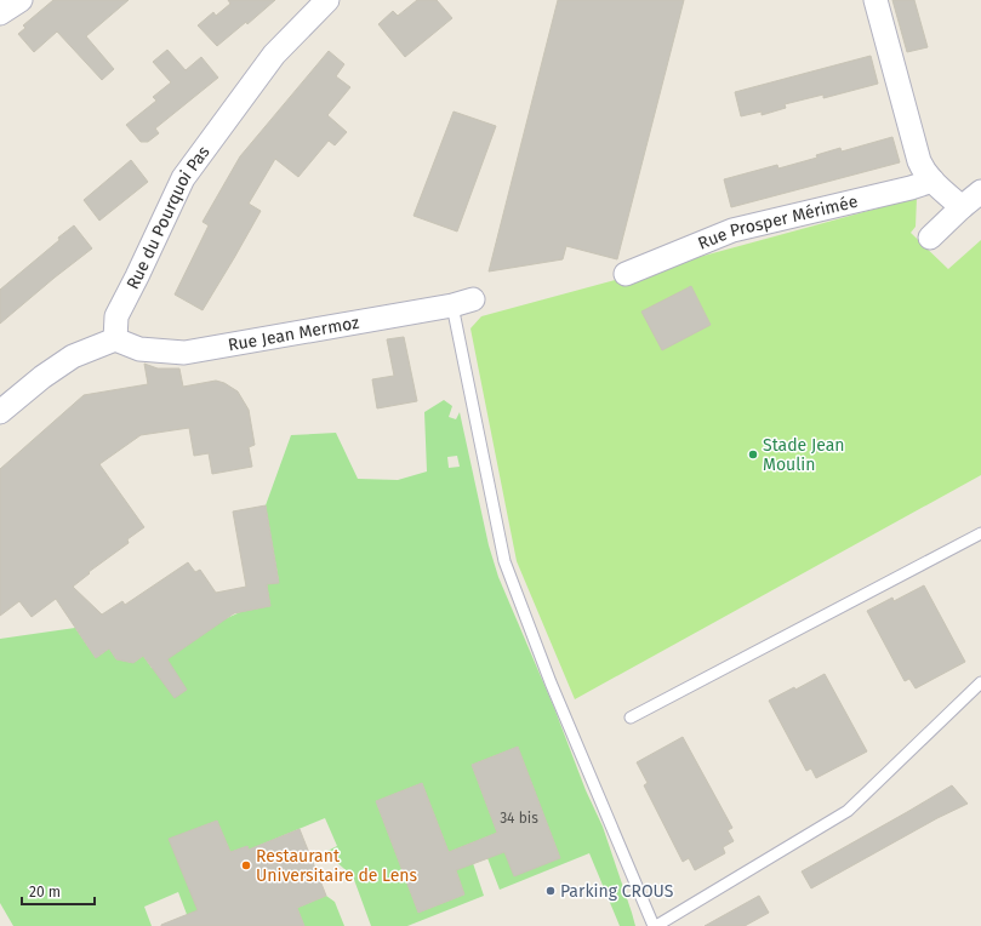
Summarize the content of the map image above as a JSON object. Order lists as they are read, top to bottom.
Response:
{
  "streets": {
    "street": ["Rue du Pourquoi Pas", "Rue Prosper Mérimée", "Rue Jean Mermoz"]
  },
  "crossings": [
    ["Rue du Pourquoi Pas", "Rue Jean Mermoz"]
  ],
  "places": ["Stade Jean Moulin", "Restaurant Universitaire de Lens", "Parking CROUS"],
  "house_numbers": ["34 bis"],
  "scale_bar": "20 m"
}
